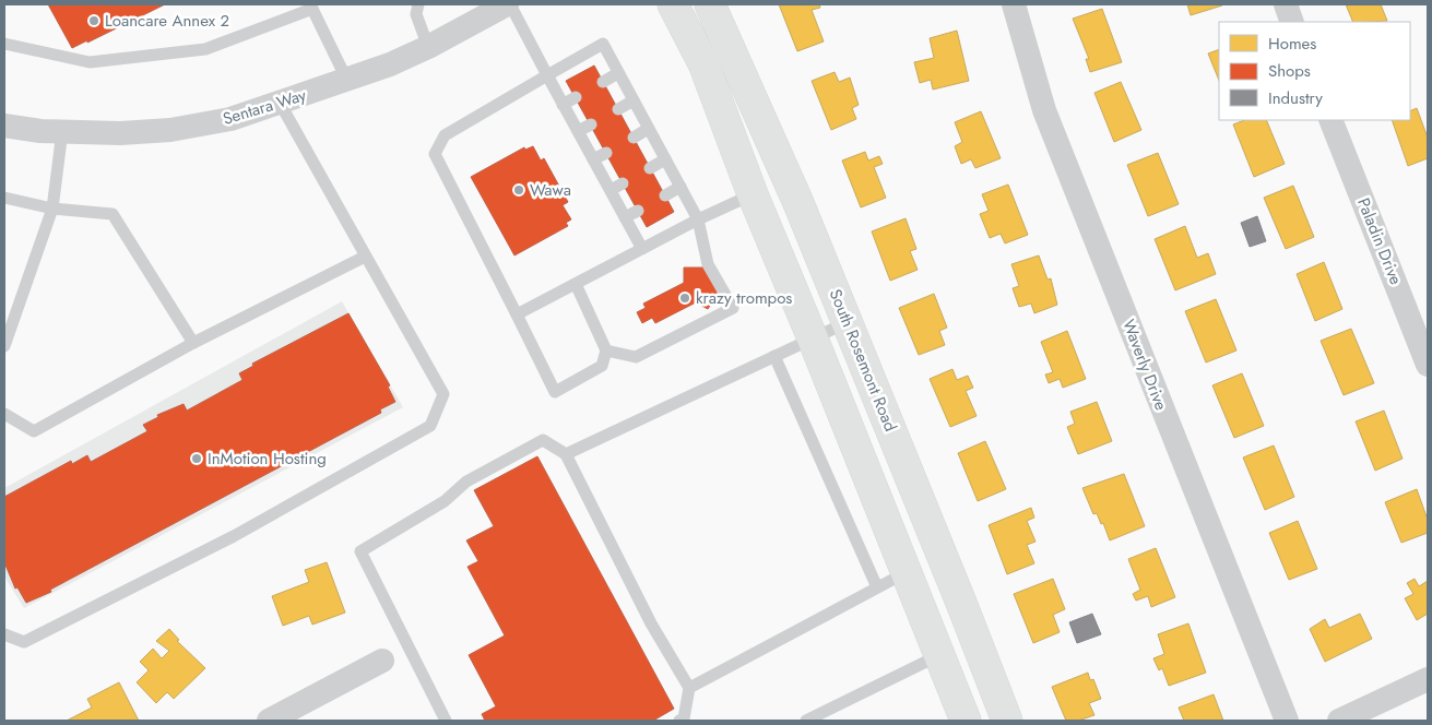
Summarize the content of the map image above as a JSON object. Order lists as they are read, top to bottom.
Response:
{
  "streets": {
    "main road": ["South Rosemont Road"],
    "street": ["Sentara Way", "Paladin Drive", "Waverly Drive"]
  },
  "places": [
    "Loancare Annex 2",
    "Wawa",
    "krazy trompos",
    "InMotion Hosting"
  ],
  "legend": ["Homes", "Shops", "Industry"]
}
